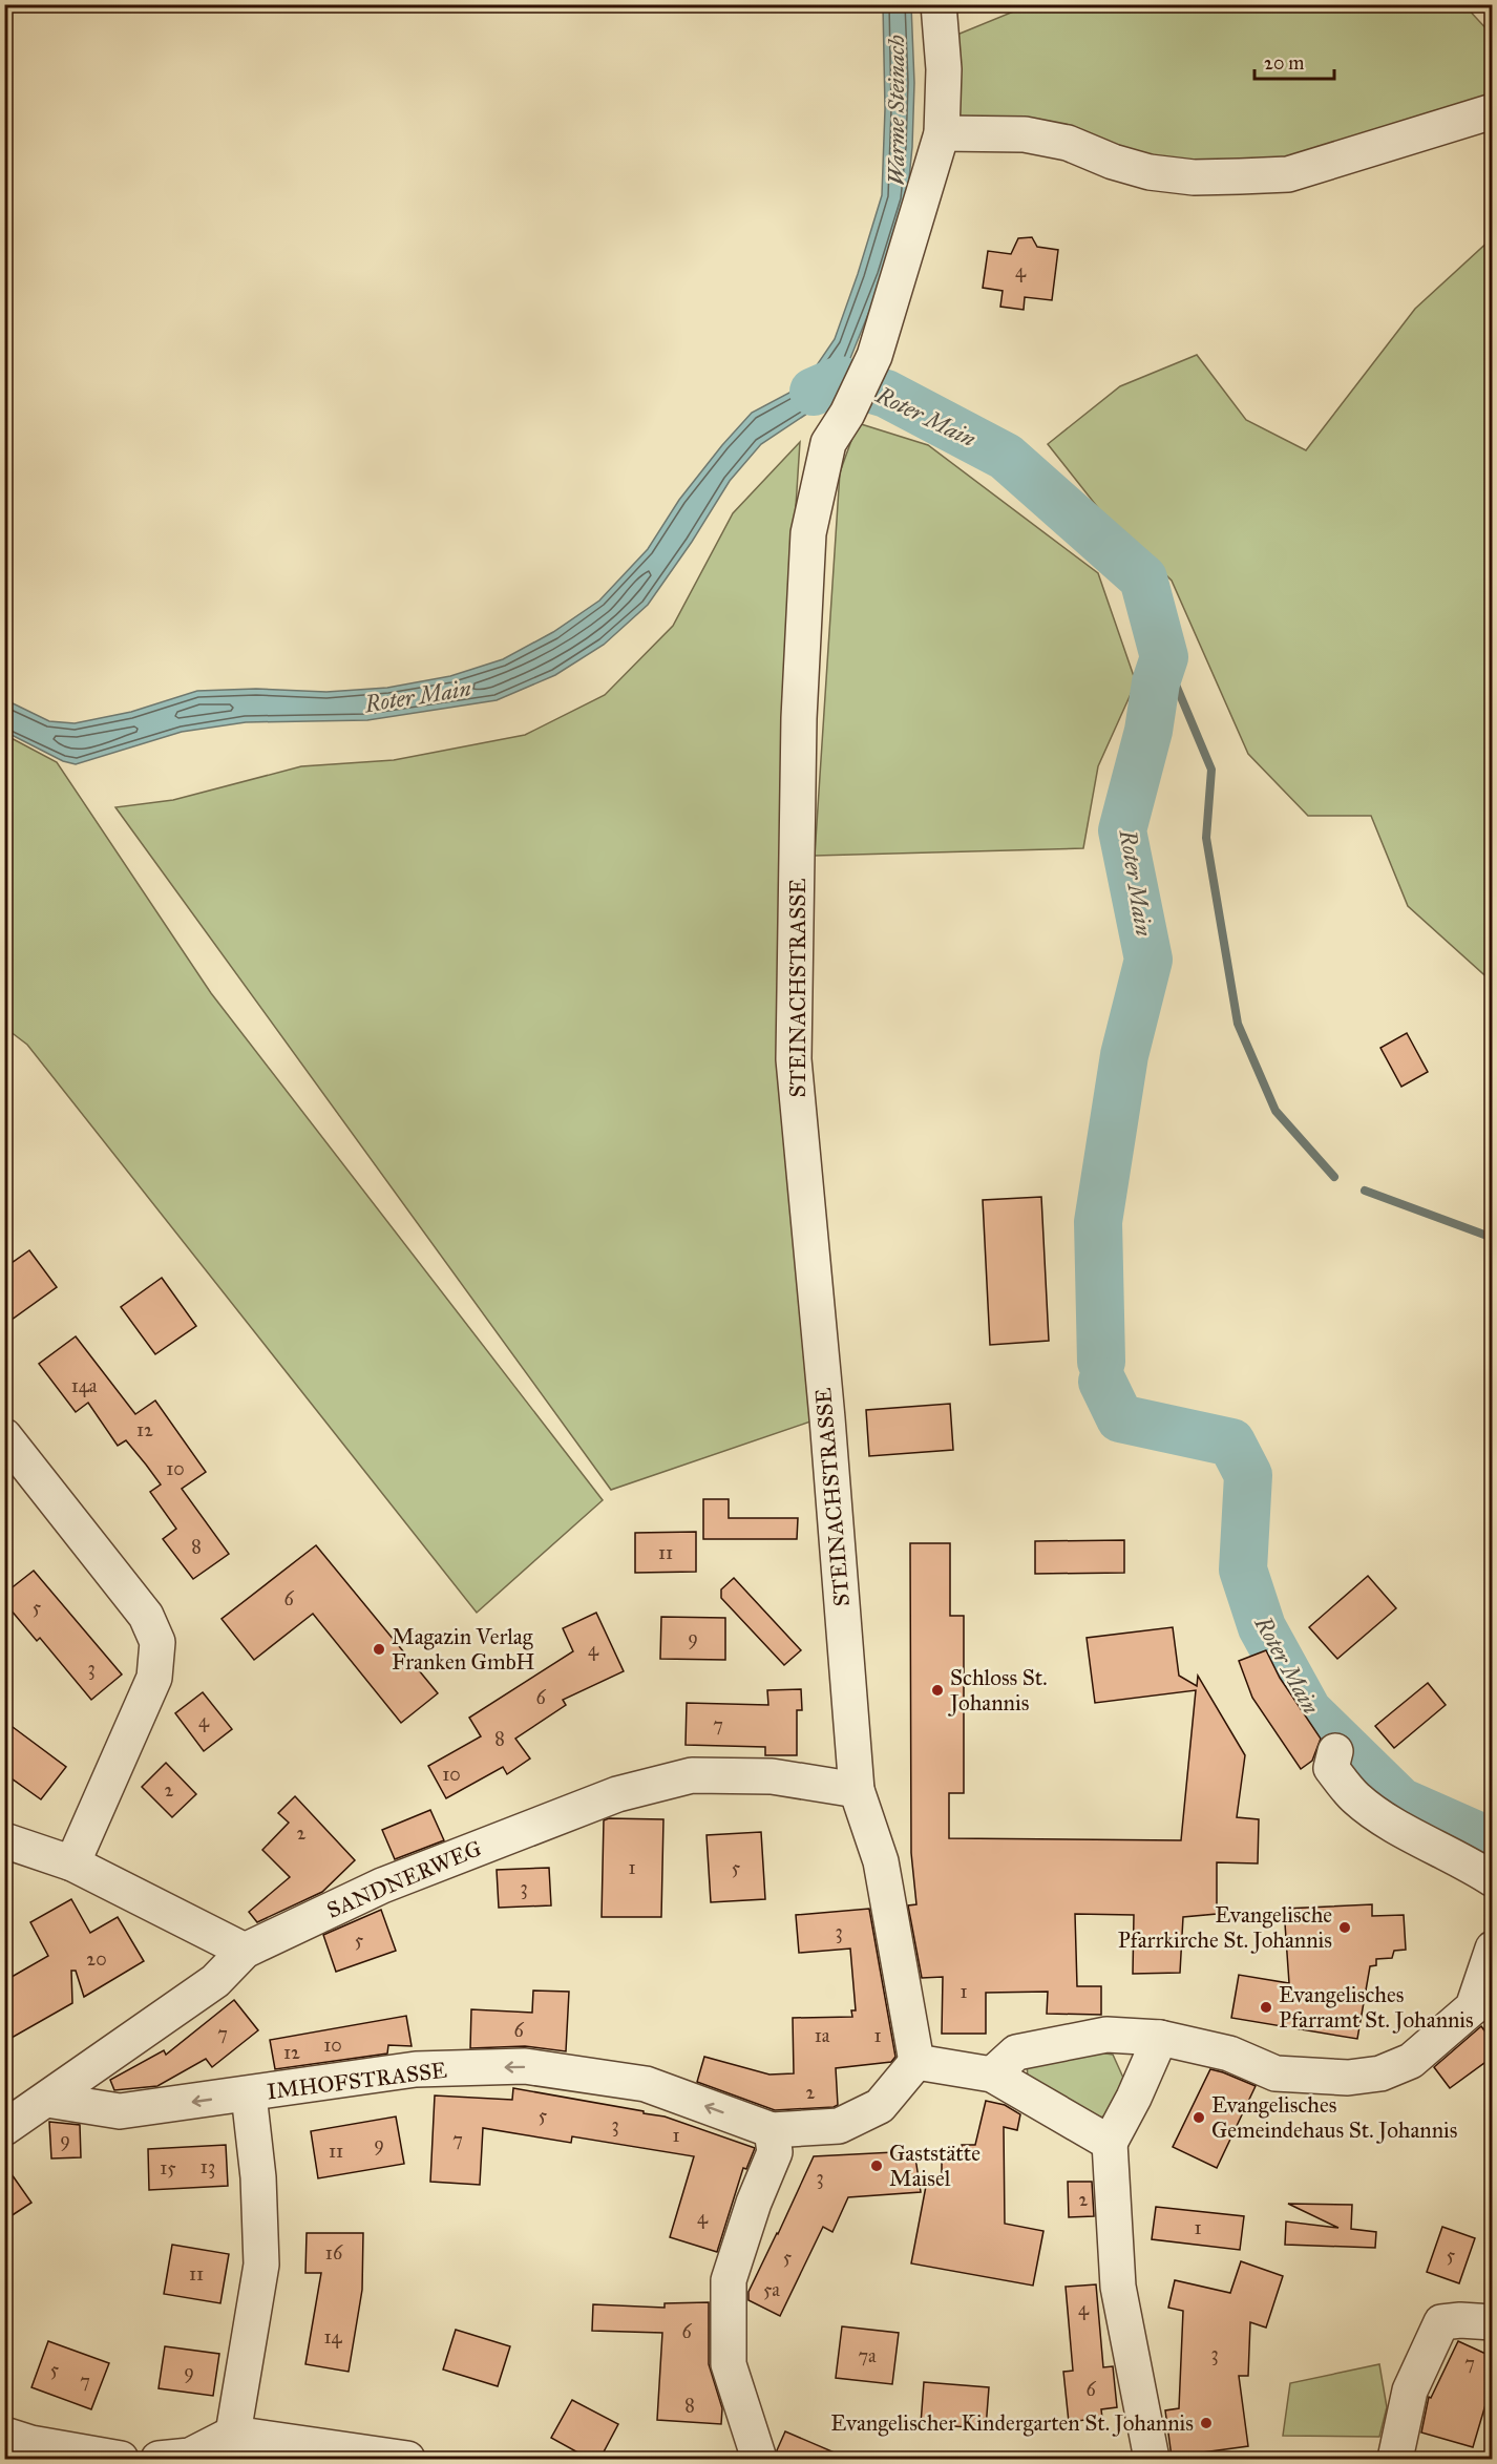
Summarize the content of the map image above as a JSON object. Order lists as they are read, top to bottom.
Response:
{
  "streets": {
    "street": ["STEINACHSTRASSE", "SANDNERWEG", "IMHOFSTRASSE"]
  },
  "crossings": [
    ["STEINACHSTRASSE", "SANDNERWEG"],
    ["SANDNERWEG", "IMHOFSTRASSE"]
  ],
  "one_way": ["IMHOFSTRASSE"],
  "water": ["Warme Steinach", "Roter Main"],
  "places": [
    "Magazin Verlag Franken GmbH",
    "Schloss St. Johannis",
    "Evangelische Pfarrkirche St. Johannis",
    "Evangelisches Pfarramt St. Johannis",
    "Evangelisches Gemeindehaus St. Johannis",
    "Gaststätte Maisel",
    "Evangelischer Kindergarten St. Johannis"
  ],
  "house_numbers": [
    "4",
    "14a",
    "12",
    "10",
    "8",
    "11",
    "6",
    "5",
    "9",
    "4",
    "3",
    "6",
    "4",
    "7",
    "8",
    "10",
    "2",
    "2",
    "1",
    "5",
    "3",
    "3",
    "5",
    "20",
    "1",
    "6",
    "7",
    "1a",
    "1",
    "10",
    "12",
    "2",
    "5",
    "3",
    "1",
    "9",
    "7",
    "9",
    "11",
    "13",
    "15",
    "3",
    "2",
    "4",
    "1",
    "16",
    "5",
    "5",
    "11",
    "5a",
    "4",
    "6",
    "14",
    "3",
    "7a",
    "7",
    "5",
    "9",
    "7",
    "6",
    "8"
  ],
  "scale_bar": "20 m"
}
